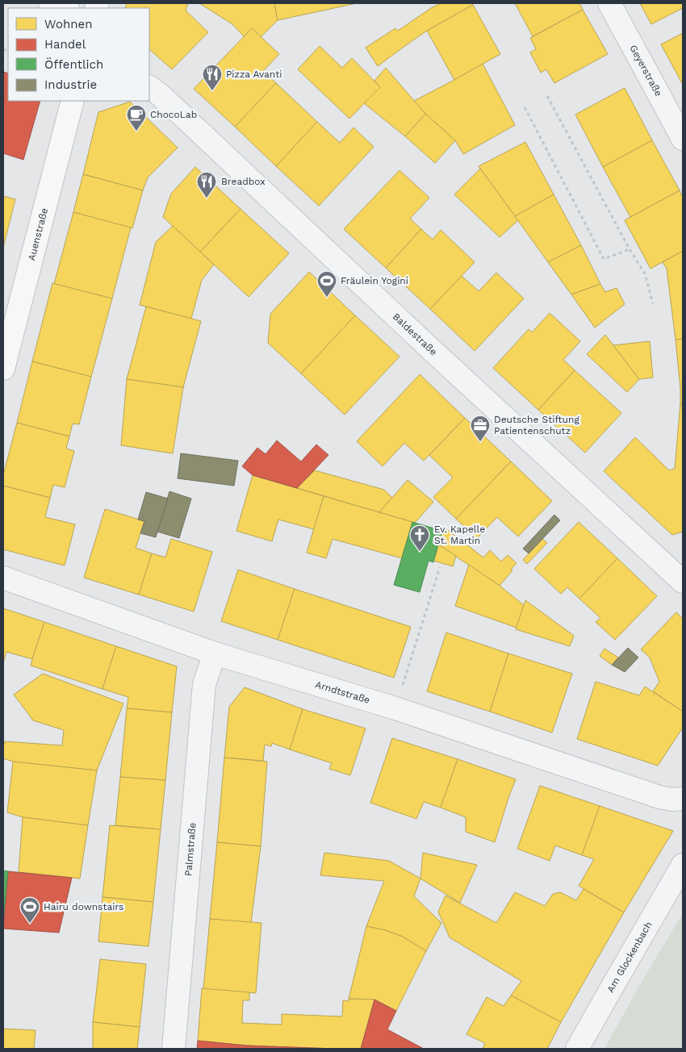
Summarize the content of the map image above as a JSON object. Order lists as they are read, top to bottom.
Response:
{
  "streets": {
    "main road": ["Auenstraße"],
    "street": [
      "Geyerstraße",
      "Baldestraße",
      "Arndtstraße",
      "Palmstraße",
      "Am Glockenbach"
    ]
  },
  "crossings": [
    ["Arndtstraße", "Palmstraße"]
  ],
  "places": {
    "restaurant": ["Pizza Avanti", "Breadbox"],
    "cafe": ["ChocoLab"],
    "sports": ["Fräulein Yogini", "Hairu downstairs"],
    "office": ["Deutsche Stiftung Patientenschutz"],
    "church": ["Ev. Kapelle St. Martin"]
  },
  "legend": [
    "Wohnen",
    "Handel",
    "Öffentlich",
    "Industrie"
  ]
}
